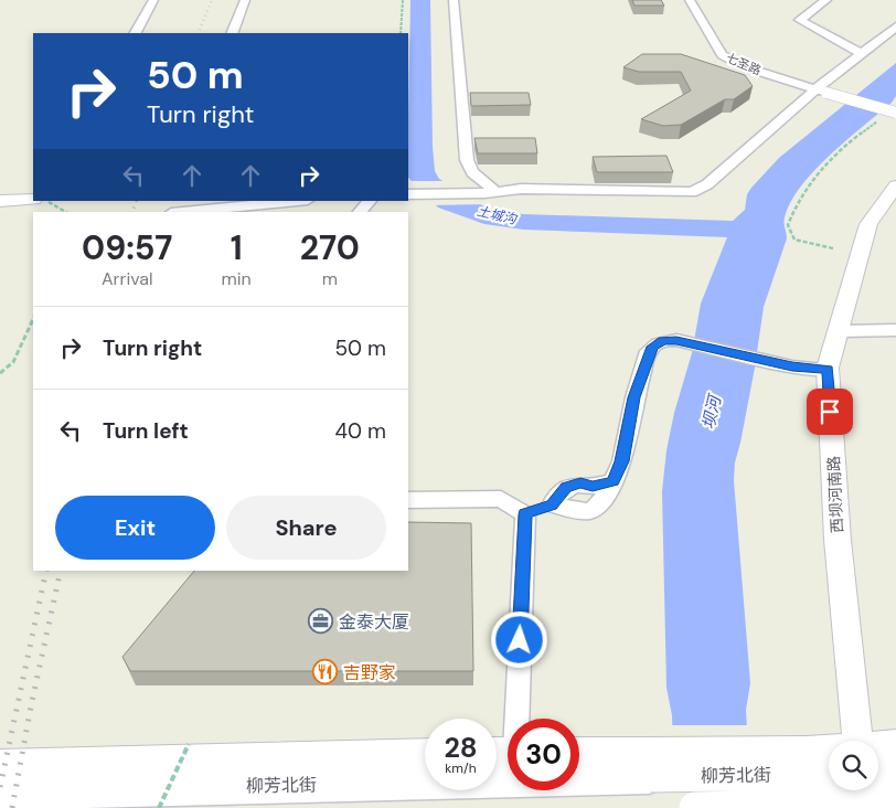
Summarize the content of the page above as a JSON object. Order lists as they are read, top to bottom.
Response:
{
  "streets": {
    "main road": ["柳芳北街"],
    "street": ["七圣路", "西坝河南路"]
  },
  "water": ["土城沟", "坝河"],
  "places": {
    "office": ["金泰大厦"],
    "restaurant": ["吉野家"]
  },
  "page": {
    "turn": ["50 m", "Turn right"],
    "eta": [
      "09:57",
      "Arrival",
      "1",
      "min",
      "270",
      "m"
    ],
    "list": [
      {
        "name": "Turn right",
        "value": "50 m"
      },
      {
        "name": "Turn left",
        "value": "40 m"
      }
    ],
    "buttons": ["Exit", "Share"],
    "speed": "28 km/h",
    "limit": "30"
  }
}
